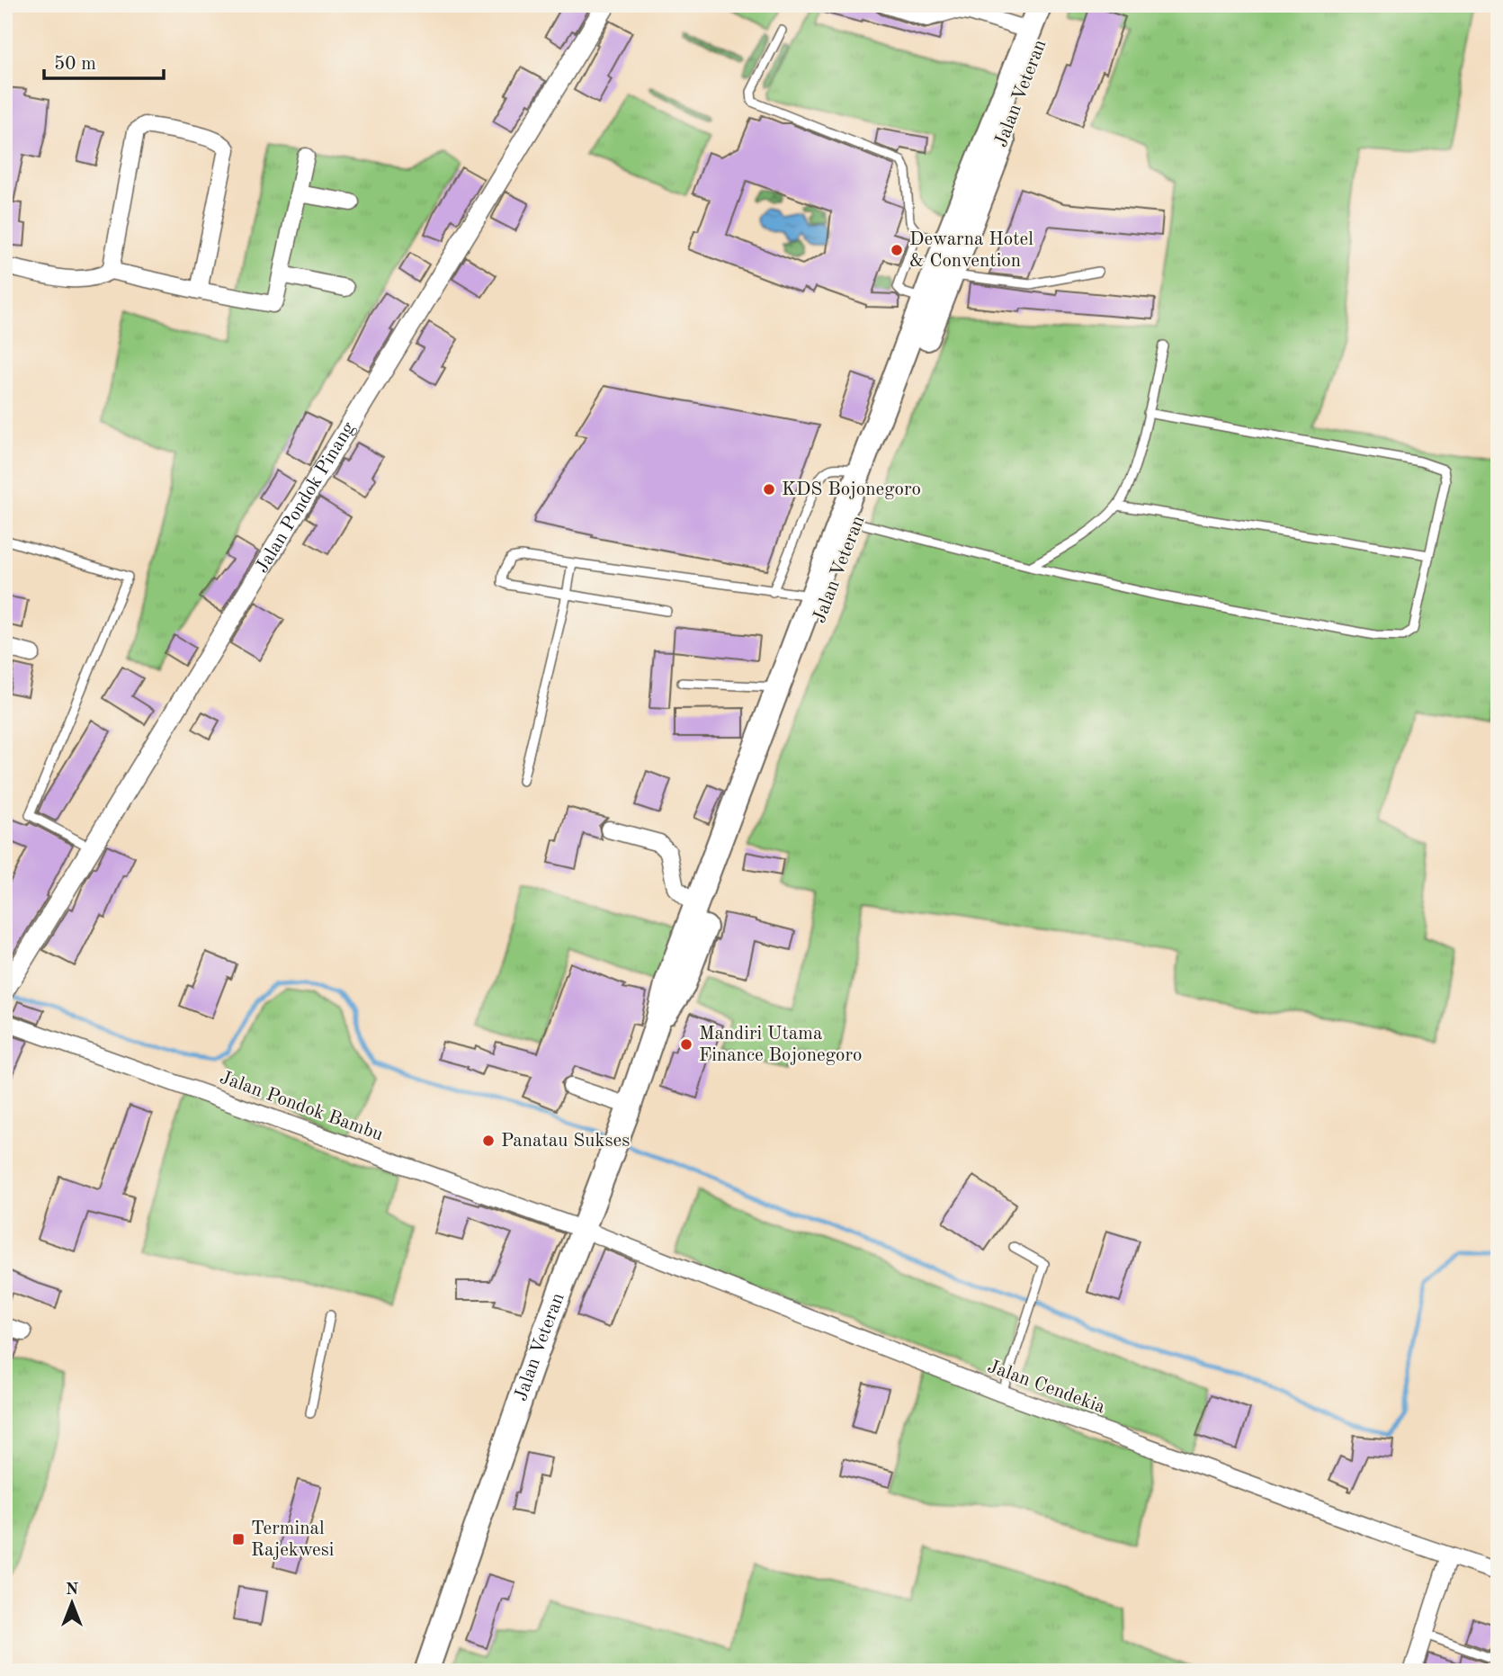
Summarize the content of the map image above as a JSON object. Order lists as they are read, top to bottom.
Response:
{
  "streets": {
    "main road": ["Jalan Veteran"],
    "street": ["Jalan Pondok Pinang", "Jalan Pondok Bambu", "Jalan Cendekia"]
  },
  "crossings": [
    ["Jalan Veteran", "Jalan Pondok Bambu"],
    ["Jalan Veteran", "Jalan Cendekia"],
    ["Jalan Pondok Bambu", "Jalan Cendekia"]
  ],
  "places": {
    "other": [
      "Dewarna Hotel & Convention",
      "KDS Bojonegoro",
      "Mandiri Utama Finance Bojonegoro",
      "Panatau Sukses"
    ],
    "transit": ["Terminal Rajekwesi"]
  },
  "scale_bar": "50 m",
  "north": "top"
}
